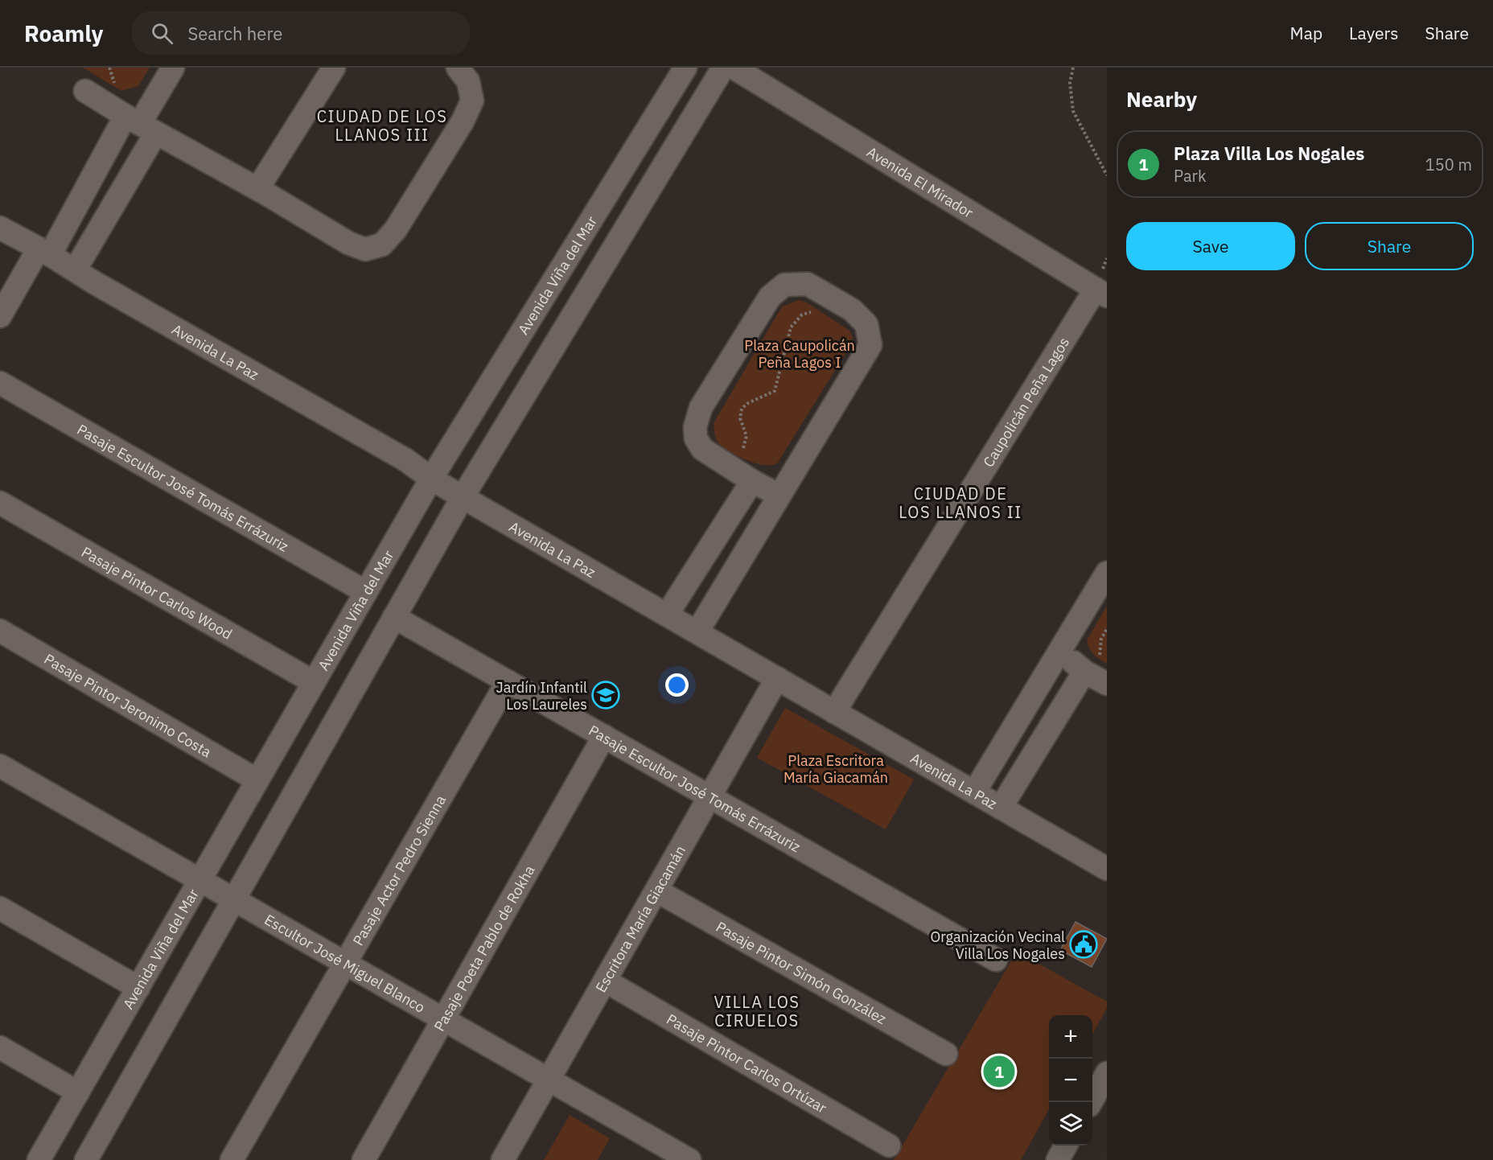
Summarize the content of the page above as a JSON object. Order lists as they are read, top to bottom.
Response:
{
  "streets": {
    "street": [
      "Avenida El Mirador",
      "Avenida Viña del Mar",
      "Avenida La Paz",
      "Caupolicán Peña Lagos",
      "Pasaje Escultor José Tomás Errázuriz",
      "Pasaje Pintor Carlos Wood",
      "Pasaje Pintor Jeronimo Costa",
      "Pasaje Actor Pedro Sienna",
      "Escritora María Giacamán",
      "Pasaje Poeta Pablo de Rokha",
      "Escultor José Miguel Blanco",
      "Pasaje Pintor Simón González",
      "Pasaje Pintor Carlos Ortúzar"
    ]
  },
  "crossings": [
    ["Avenida El Mirador", "Caupolicán Peña Lagos"],
    ["Avenida Viña del Mar", "Avenida La Paz"],
    ["Avenida Viña del Mar", "Pasaje Escultor José Tomás Errázuriz"],
    ["Avenida Viña del Mar", "Pasaje Pintor Carlos Wood"],
    ["Avenida Viña del Mar", "Pasaje Pintor Jeronimo Costa"],
    ["Avenida Viña del Mar", "Escultor José Miguel Blanco"],
    ["Avenida La Paz", "Caupolicán Peña Lagos"],
    ["Avenida La Paz", "Escritora María Giacamán"],
    ["Pasaje Escultor José Tomás Errázuriz", "Pasaje Actor Pedro Sienna"],
    ["Pasaje Escultor José Tomás Errázuriz", "Escritora María Giacamán"],
    ["Pasaje Escultor José Tomás Errázuriz", "Pasaje Poeta Pablo de Rokha"],
    ["Pasaje Actor Pedro Sienna", "Escultor José Miguel Blanco"],
    ["Escritora María Giacamán", "Escultor José Miguel Blanco"],
    ["Escritora María Giacamán", "Pasaje Pintor Simón González"],
    ["Escritora María Giacamán", "Pasaje Pintor Carlos Ortúzar"],
    ["Pasaje Poeta Pablo de Rokha", "Escultor José Miguel Blanco"]
  ],
  "districts": ["CIUDAD DE LOS LLANOS III", "CIUDAD DE LOS LLANOS II", "VILLA LOS CIRUELOS"],
  "parks": ["Plaza Caupolicán Peña Lagos I", "Plaza Escritora María Giacamán"],
  "places": {
    "school or university": ["Jardín Infantil Los Laureles"],
    "public building": ["Organización Vecinal Villa Los Nogales"]
  },
  "page": {
    "header": "Roamly",
    "search": "Search here",
    "nav": ["Map", "Layers", "Share"],
    "heading": "Nearby",
    "list": [
      {
        "mark": "1",
        "name": "Plaza Villa Los Nogales",
        "note": "Park",
        "value": "150 m"
      }
    ],
    "buttons": ["Save", "Share"],
    "map_buttons": ["+", "−"],
    "pins": "1"
  }
}
